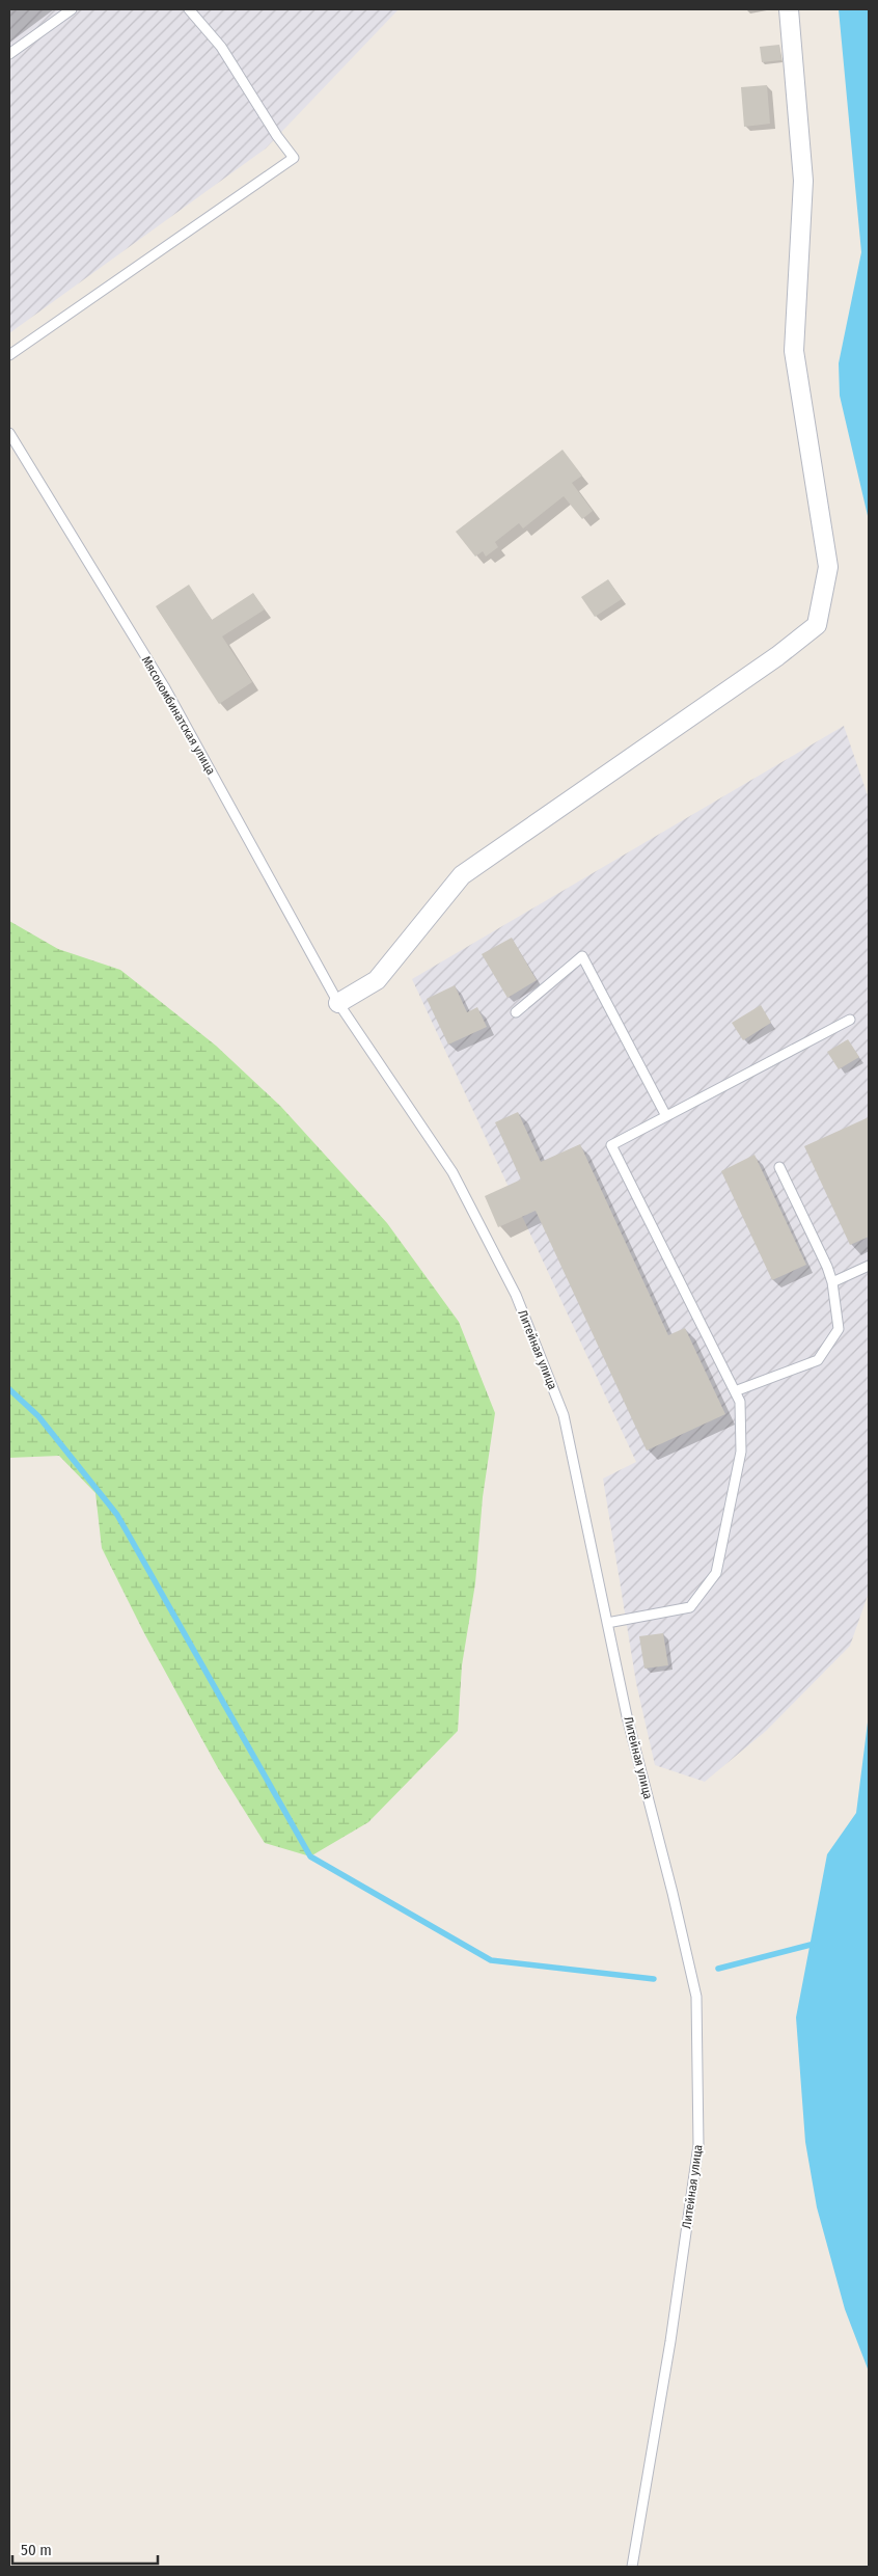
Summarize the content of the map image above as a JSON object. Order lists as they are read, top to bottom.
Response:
{
  "streets": {
    "lane": ["Мясокомбинатская улица", "Литейная улица"]
  },
  "crossings": [
    ["Мясокомбинатская улица", "Литейная улица"]
  ],
  "scale_bar": "50 m"
}
